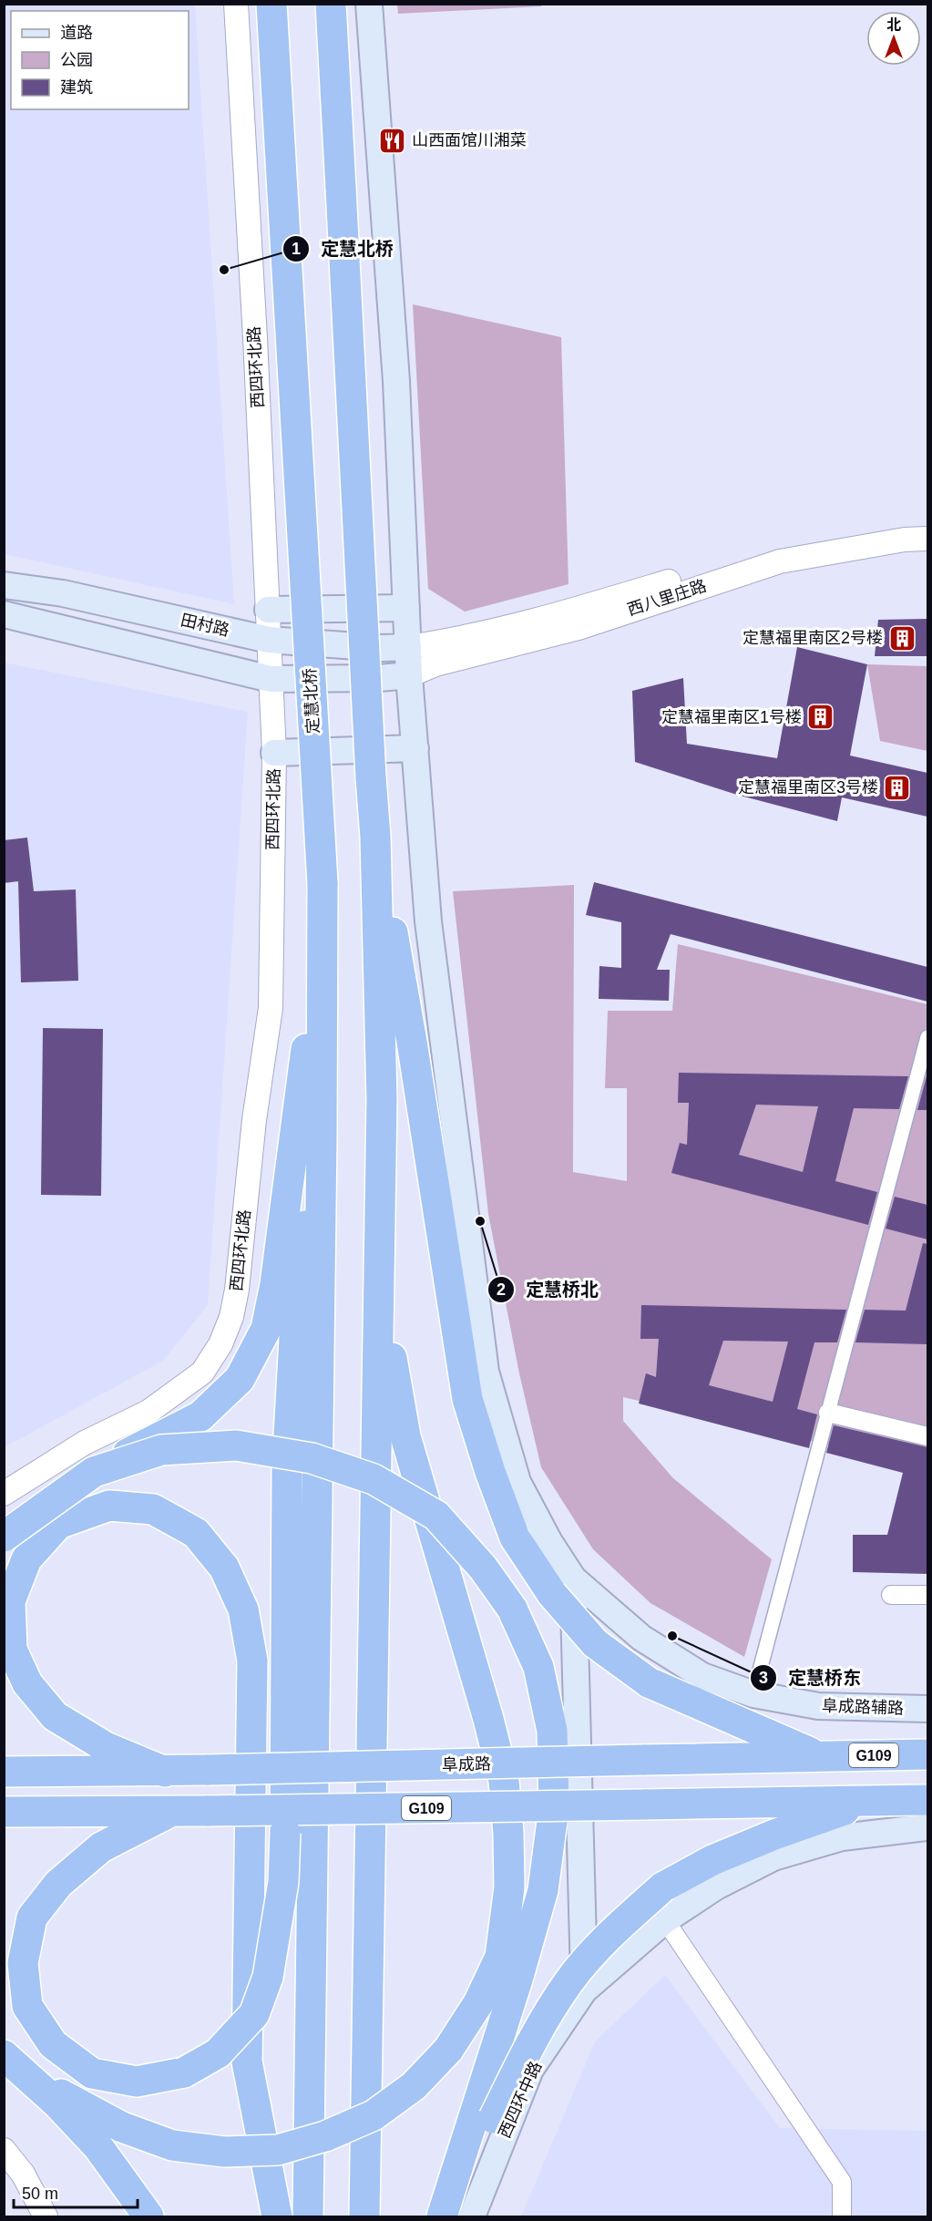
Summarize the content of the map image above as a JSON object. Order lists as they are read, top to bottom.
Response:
{
  "streets": {
    "highway": ["定慧北桥", "G109", "阜成路"],
    "main road": ["田村路", "阜成路辅路", "西四环中路"],
    "street": ["西四环北路", "西八里庄路"]
  },
  "crossings": [
    ["西四环北路", "田村路"],
    ["西八里庄路", "田村路"]
  ],
  "places": {
    "restaurant": ["山西面馆川湘菜"],
    "other": ["定慧北桥", "定慧桥北", "定慧桥东"],
    "building": ["定慧福里南区2号楼", "定慧福里南区1号楼", "定慧福里南区3号楼"]
  },
  "legend": ["道路", "公园", "建筑"],
  "scale_bar": "50 m",
  "north": "top"
}
